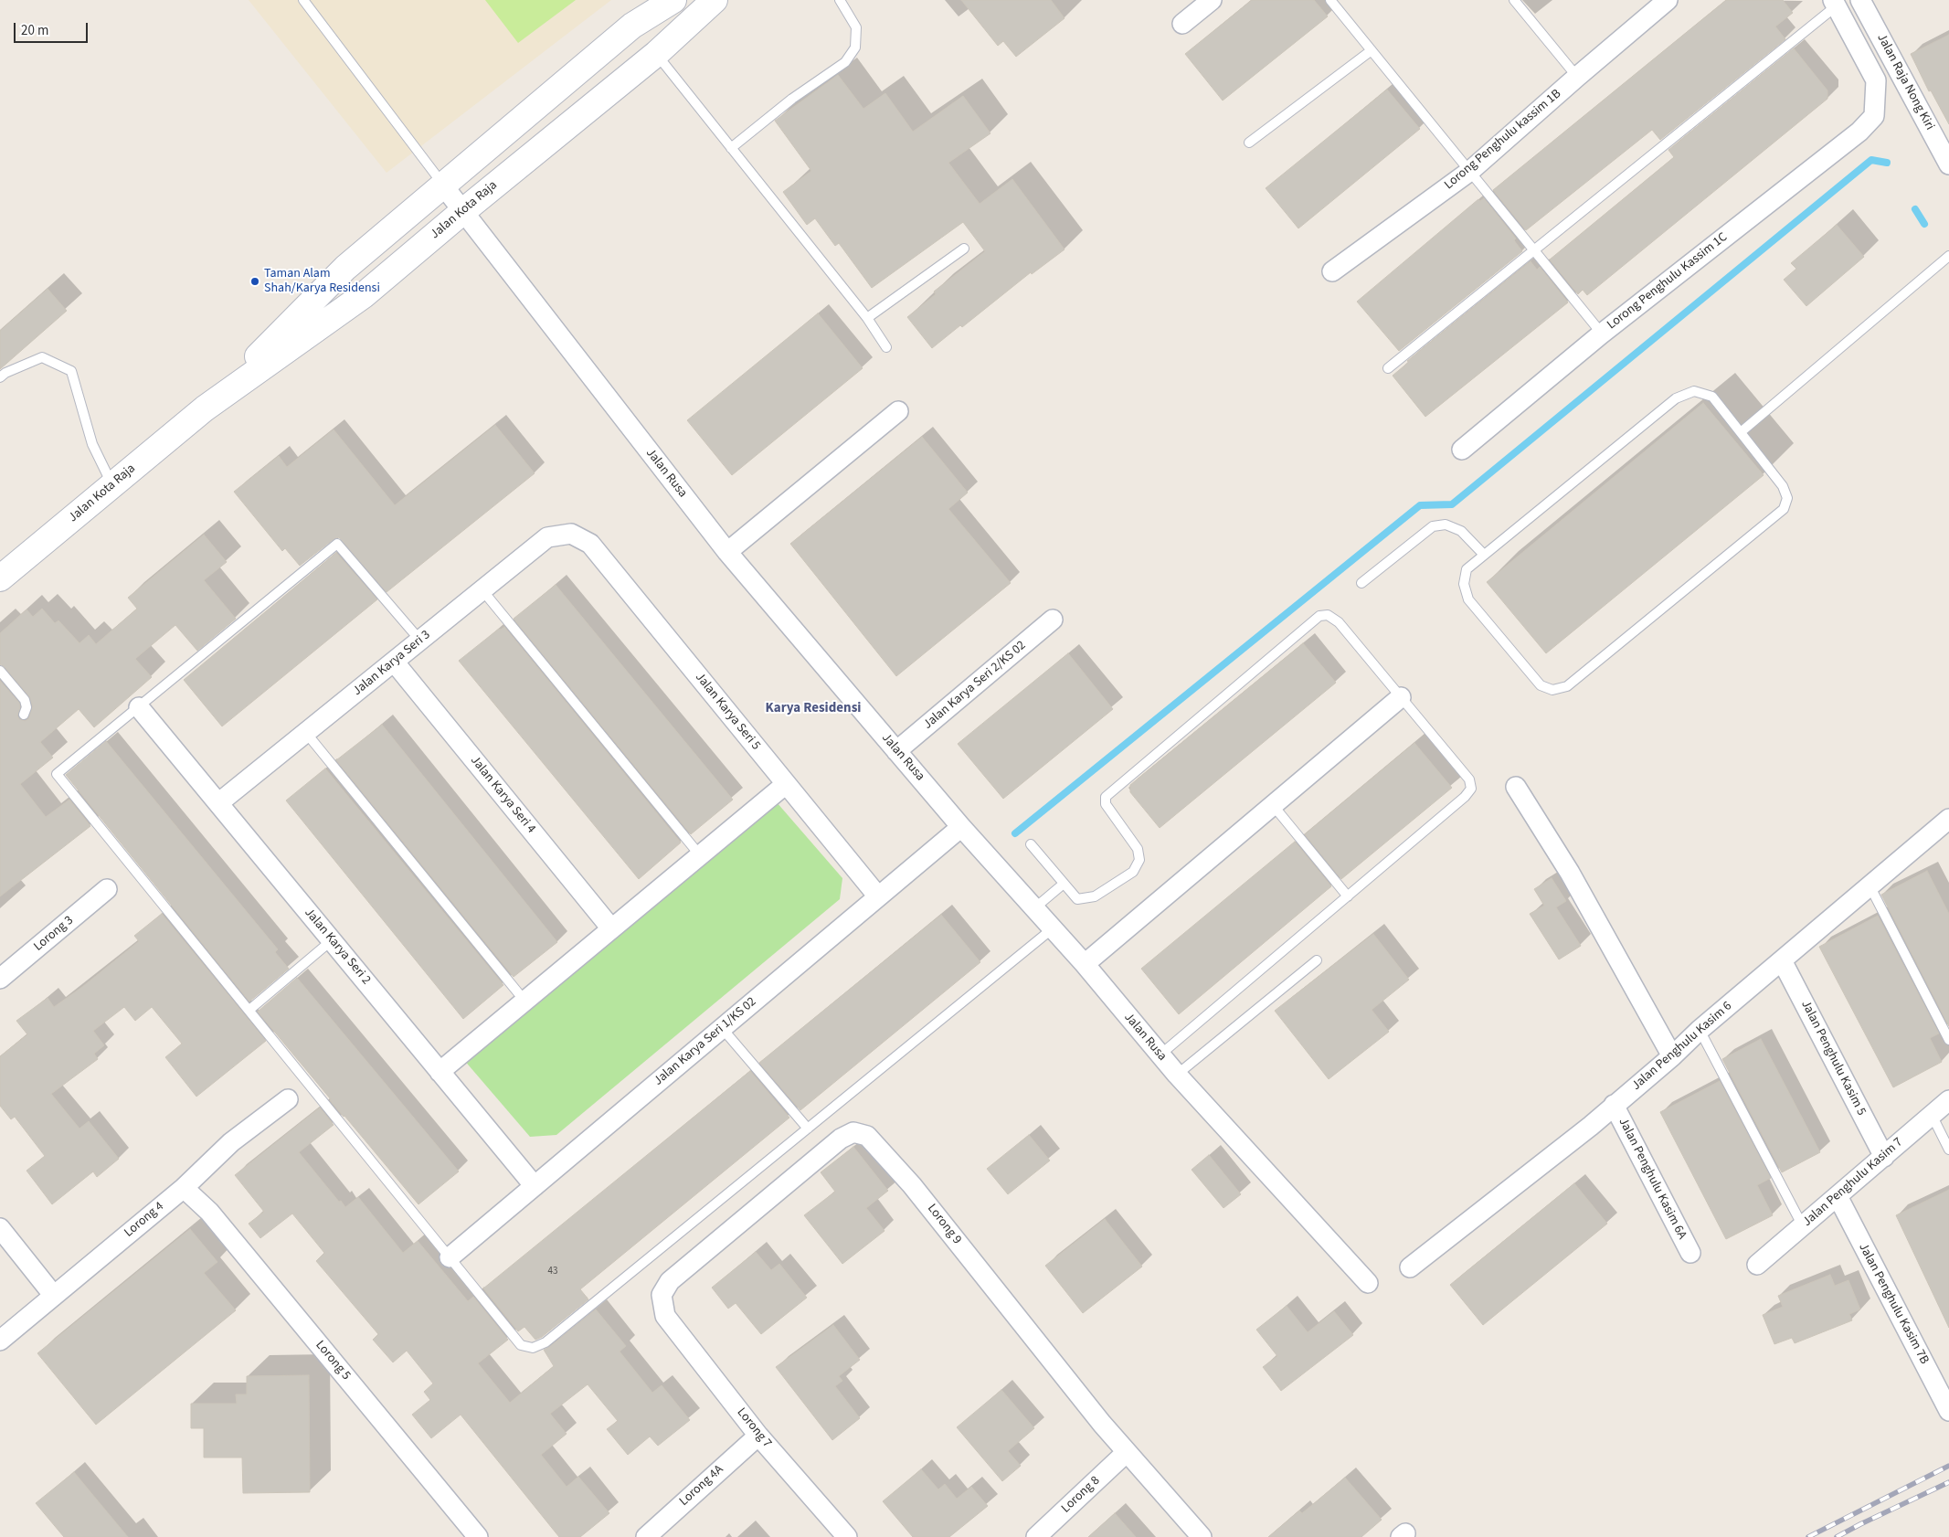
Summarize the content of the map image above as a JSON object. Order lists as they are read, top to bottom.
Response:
{
  "streets": {
    "main road": ["Jalan Kota Raja"],
    "street": [
      "Jalan Raja Nong Kiri",
      "Lorong Penghulu kassim 1B",
      "Lorong Penghulu Kassim 1C",
      "Jalan Rusa",
      "Jalan Karya Seri 3",
      "Jalan Karya Seri 2/KS 02",
      "Jalan Karya Seri 5",
      "Jalan Karya Seri 4",
      "Lorong 3",
      "Jalan Karya Seri 2",
      "Jalan Karya Seri 1/KS 02",
      "Jalan Penghulu Kasim 6",
      "Jalan Penghulu Kasim 5",
      "Jalan Penghulu Kasim 6A",
      "Jalan Penghulu Kasim 7",
      "Lorong 4",
      "Lorong 9",
      "Jalan Penghulu Kasim 7B",
      "Lorong 5",
      "Lorong 7",
      "Lorong 4A",
      "Lorong 8"
    ]
  },
  "crossings": [
    ["Jalan Kota Raja", "Jalan Rusa"],
    ["Jalan Rusa", "Jalan Karya Seri 2/KS 02"],
    ["Jalan Rusa", "Jalan Karya Seri 1/KS 02"],
    ["Jalan Karya Seri 3", "Jalan Karya Seri 5"],
    ["Jalan Karya Seri 3", "Jalan Karya Seri 4"],
    ["Jalan Karya Seri 3", "Jalan Karya Seri 2"],
    ["Jalan Karya Seri 5", "Jalan Karya Seri 1/KS 02"],
    ["Jalan Karya Seri 2", "Jalan Karya Seri 1/KS 02"],
    ["Jalan Penghulu Kasim 6", "Jalan Penghulu Kasim 5"],
    ["Jalan Penghulu Kasim 6", "Jalan Penghulu Kasim 6A"],
    ["Jalan Penghulu Kasim 5", "Jalan Penghulu Kasim 7"],
    ["Jalan Penghulu Kasim 7", "Jalan Penghulu Kasim 7B"],
    ["Lorong 4", "Lorong 5"],
    ["Lorong 9", "Lorong 7"],
    ["Lorong 9", "Lorong 8"],
    ["Lorong 7", "Lorong 4A"]
  ],
  "districts": ["Karya Residensi"],
  "places": ["Taman Alam Shah/Karya Residensi"],
  "house_numbers": ["43"],
  "scale_bar": "20 m"
}
